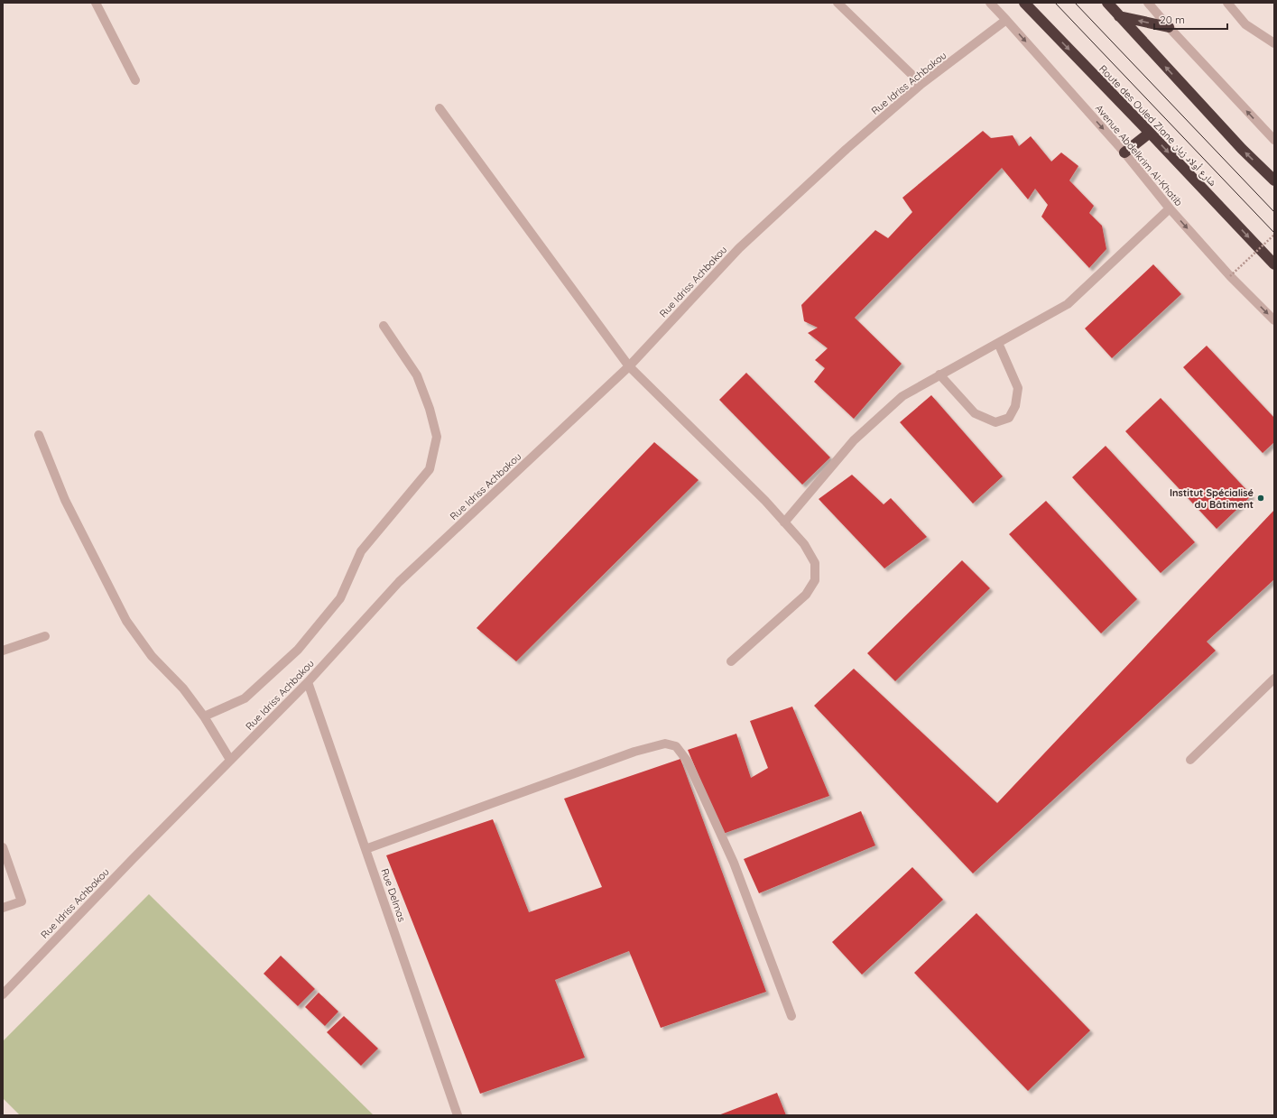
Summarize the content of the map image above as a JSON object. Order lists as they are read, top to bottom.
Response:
{
  "streets": {
    "highway": ["Route des Ouled Ziane شارع أولاد زيان"],
    "street": ["Rue Idriss Achbakou", "Avenue Abdelkrim Al-Khatib", "Rue Delmas"]
  },
  "crossings": [
    ["Rue Idriss Achbakou", "Avenue Abdelkrim Al-Khatib"],
    ["Rue Idriss Achbakou", "Rue Delmas"]
  ],
  "one_way": ["Avenue Abdelkrim Al-Khatib"],
  "places": ["Institut Spécialisé du Bâtiment"],
  "scale_bar": "20 m"
}
